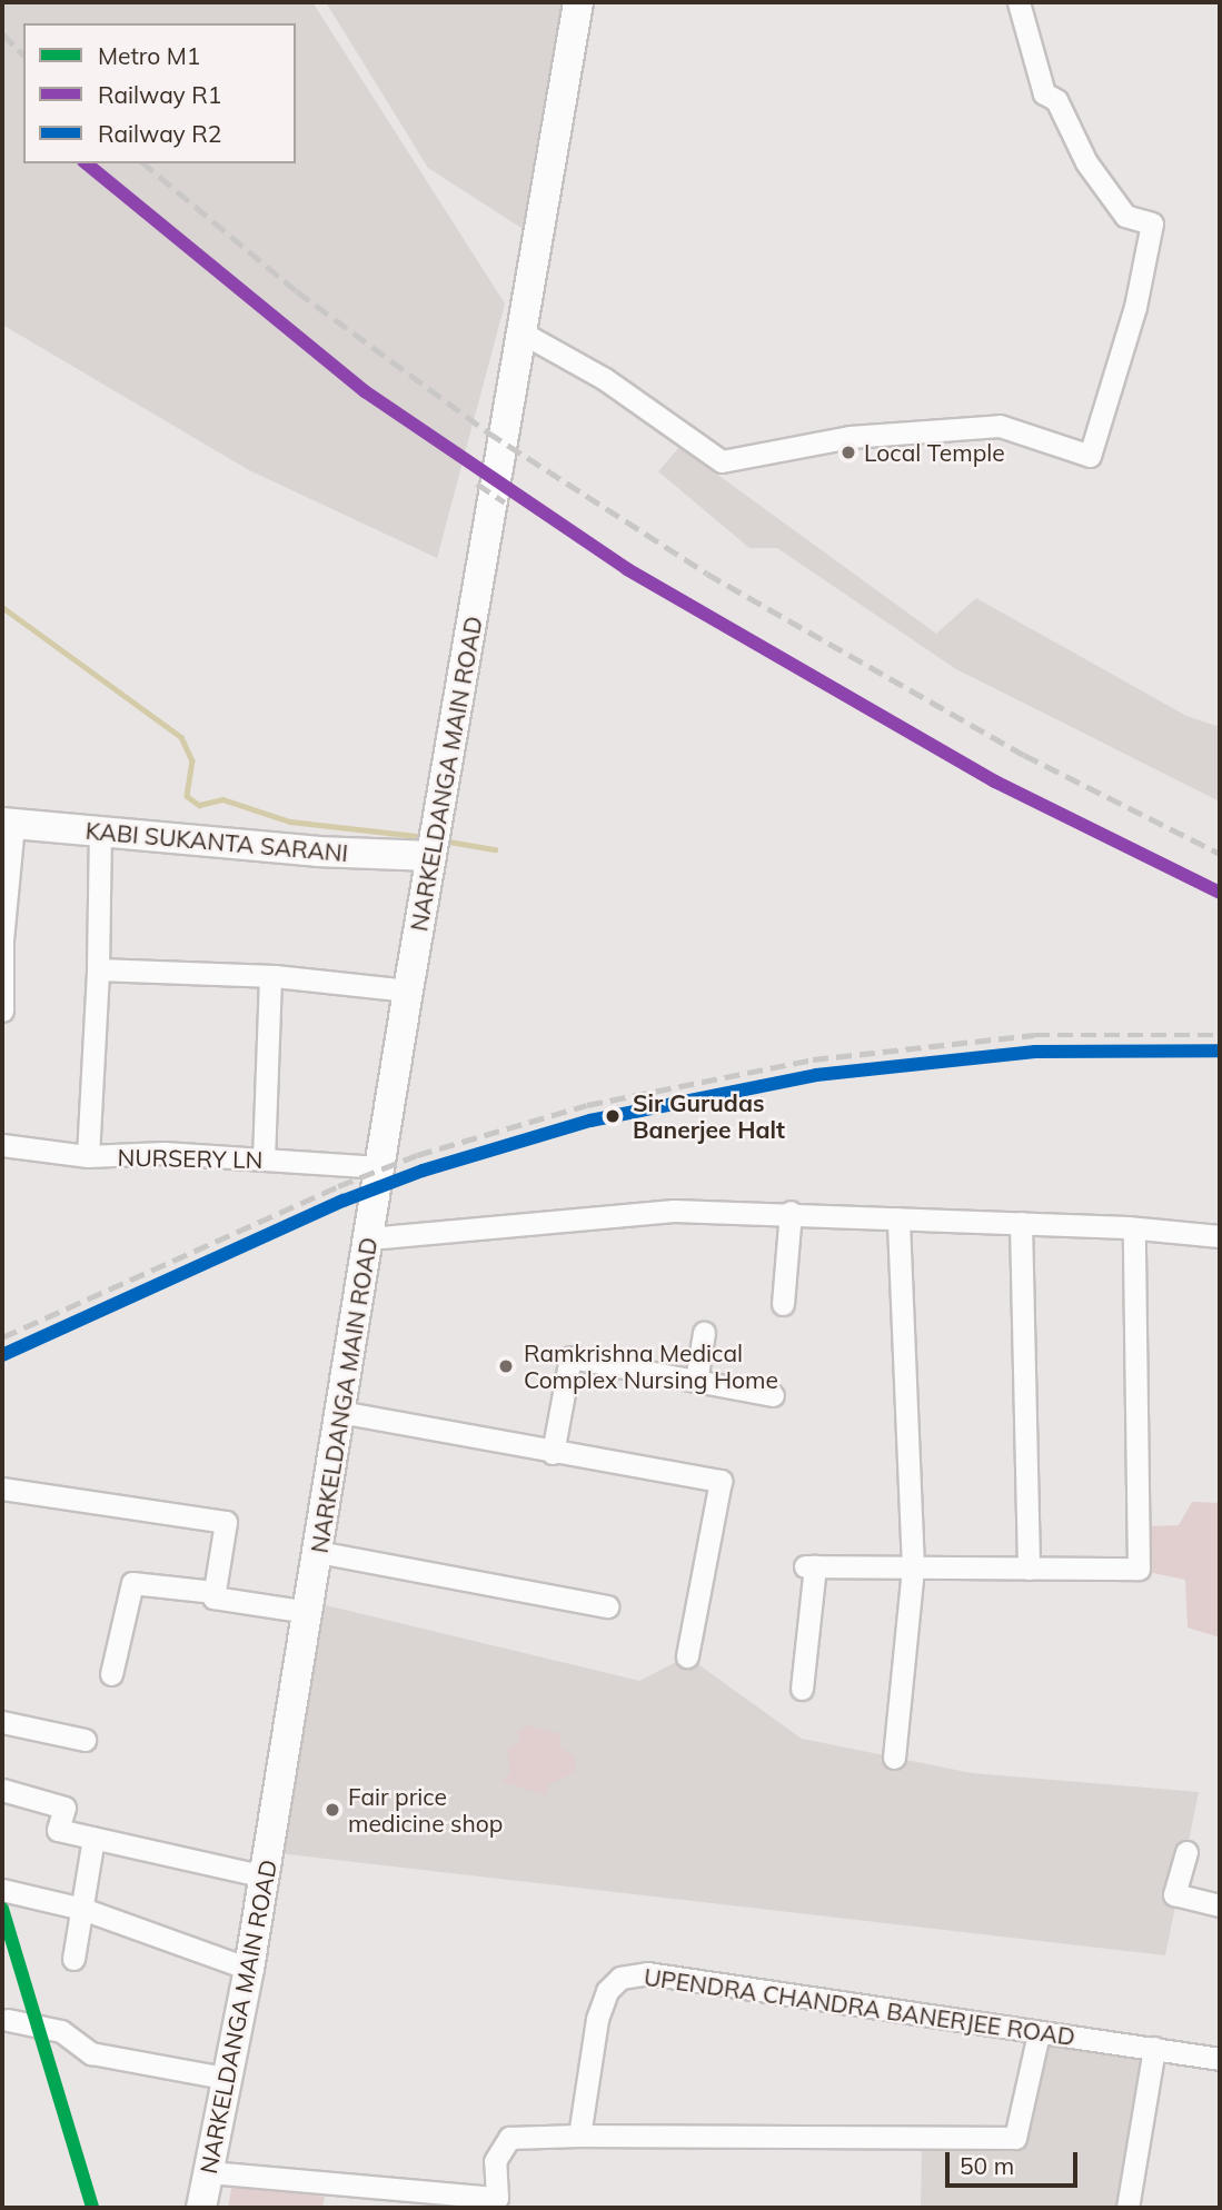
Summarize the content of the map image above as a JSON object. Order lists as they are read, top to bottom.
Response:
{
  "streets": {
    "main road": ["NARKELDANGA MAIN ROAD", "KABI SUKANTA SARANI"],
    "street": ["NURSERY LN", "UPENDRA CHANDRA BANERJEE ROAD"]
  },
  "crossings": [
    ["NARKELDANGA MAIN ROAD", "KABI SUKANTA SARANI"],
    ["NARKELDANGA MAIN ROAD", "NURSERY LN"]
  ],
  "places": [
    "Local Temple",
    "Sir Gurudas Banerjee Halt",
    "Ramkrishna Medical Complex Nursing Home",
    "Fair price medicine shop"
  ],
  "lines": ["rail line R1", "rail line R2", "metro line M1"],
  "legend": ["Metro M1", "Railway R1", "Railway R2"],
  "scale_bar": "50 m"
}
